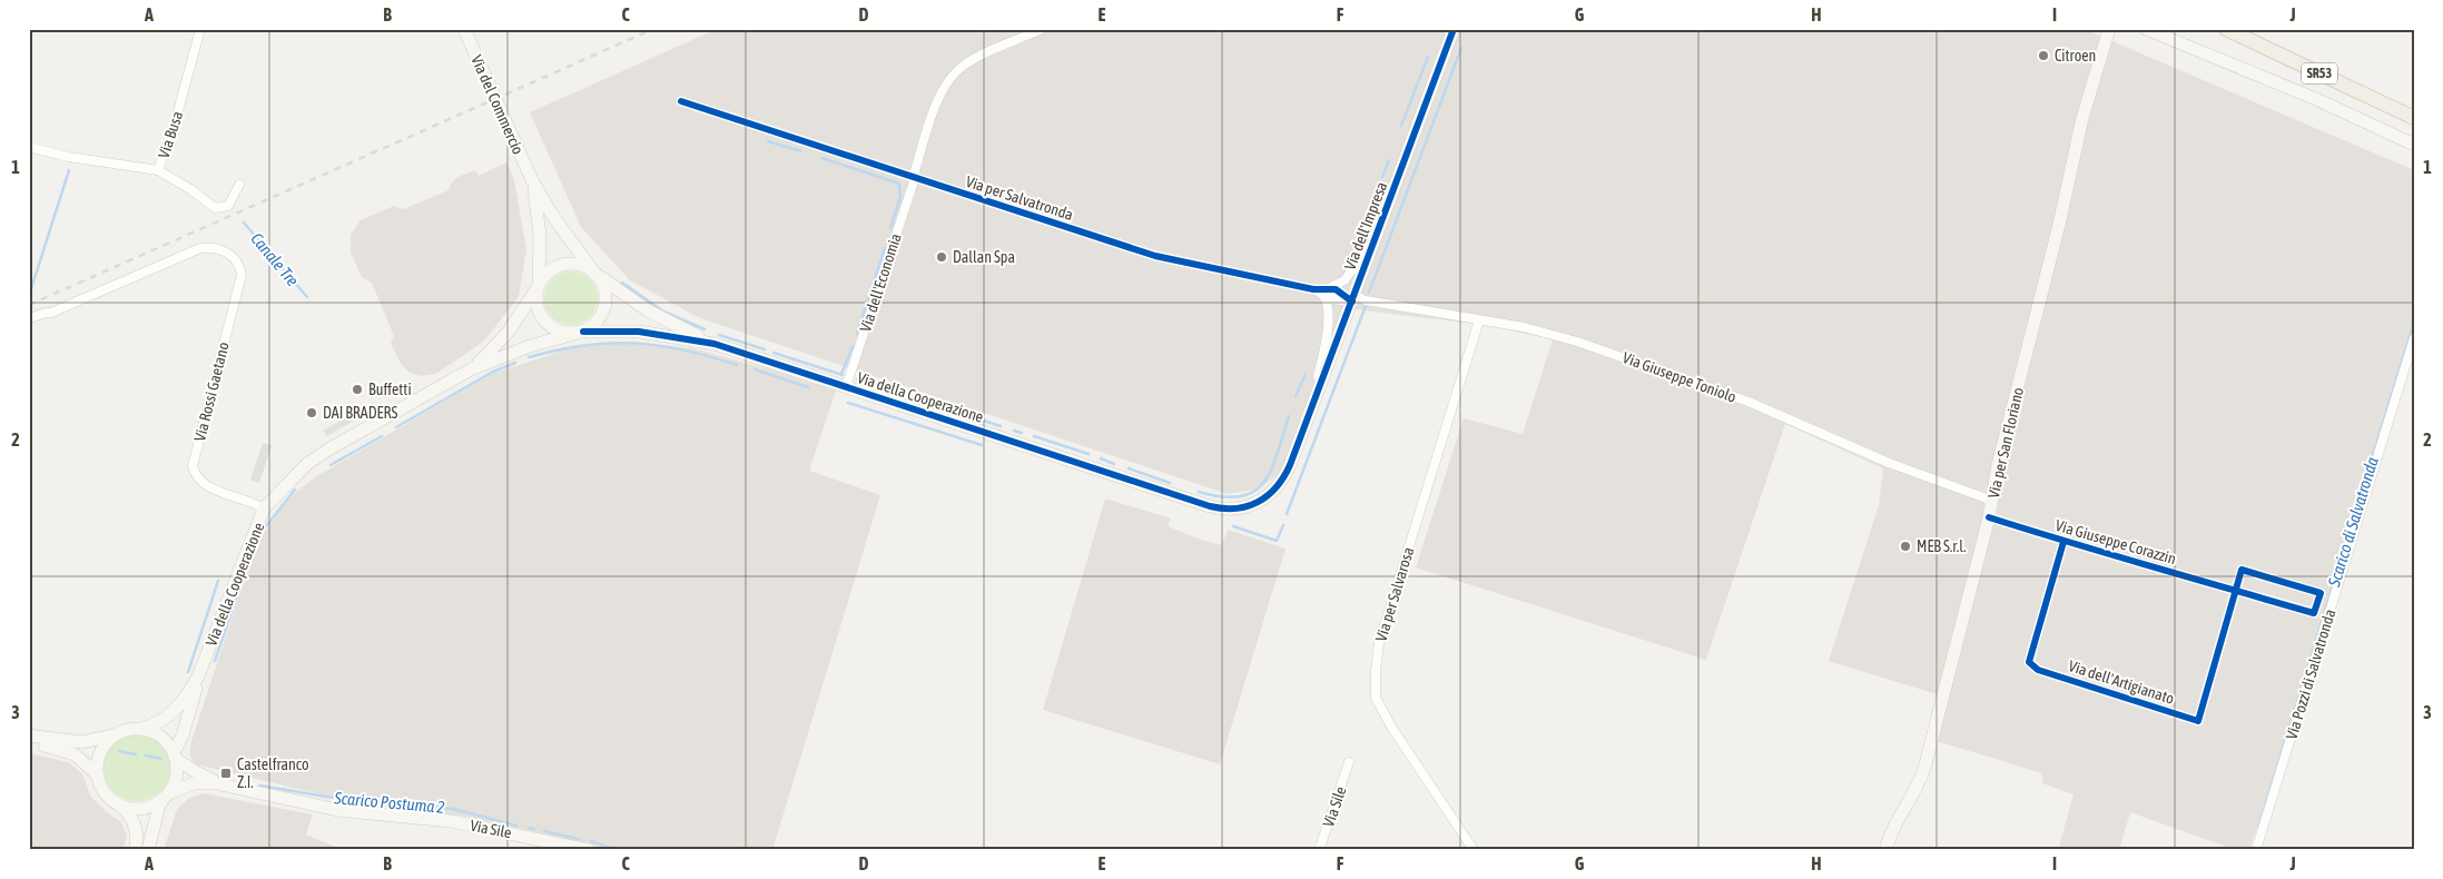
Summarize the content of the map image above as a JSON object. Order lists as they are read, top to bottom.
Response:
{
  "streets": {
    "main road": ["SR53"],
    "street": [
      "Via del Commercio",
      "Via Busa",
      "Via per Salvatronda",
      "Via dell'Impresa",
      "Via dell'Economia",
      "Via Giuseppe Toniolo",
      "Via Rossi Gaetano",
      "Via della Cooperazione",
      "Via per San Floriano",
      "Via Giuseppe Corazzin",
      "Via per Salvarosa",
      "Via Pozzi di Salvatronda",
      "Via dell'Artigianato",
      "Via Sile"
    ]
  },
  "crossings": [
    ["Via del Commercio", "Via della Cooperazione"],
    ["Via per Salvatronda", "Via dell'Impresa"],
    ["Via per Salvatronda", "Via dell'Economia"],
    ["Via per Salvatronda", "Via Giuseppe Toniolo"],
    ["Via dell'Impresa", "Via Giuseppe Toniolo"],
    ["Via dell'Impresa", "Via della Cooperazione"],
    ["Via dell'Economia", "Via della Cooperazione"],
    ["Via Giuseppe Toniolo", "Via per San Floriano"],
    ["Via Giuseppe Toniolo", "Via per Salvarosa"],
    ["Via Rossi Gaetano", "Via della Cooperazione"],
    ["Via della Cooperazione", "Via Sile"],
    ["Via per San Floriano", "Via Giuseppe Corazzin"],
    ["Via Giuseppe Corazzin", "Via dell'Artigianato"]
  ],
  "water": ["Canale Tre", "Scarico di Salvatronda", "Scarico Postuma 2"],
  "places": {
    "other": [
      "Citroen",
      "Dallan Spa",
      "Buffetti",
      "DAI BRADERS",
      "MEB S.r.l."
    ],
    "transit": ["Castelfranco Z.I."]
  },
  "grid": {
    "columns": [
      "A",
      "B",
      "C",
      "D",
      "E",
      "F",
      "G",
      "H",
      "I",
      "J"
    ],
    "rows": ["1", "2", "3"]
  }
}
